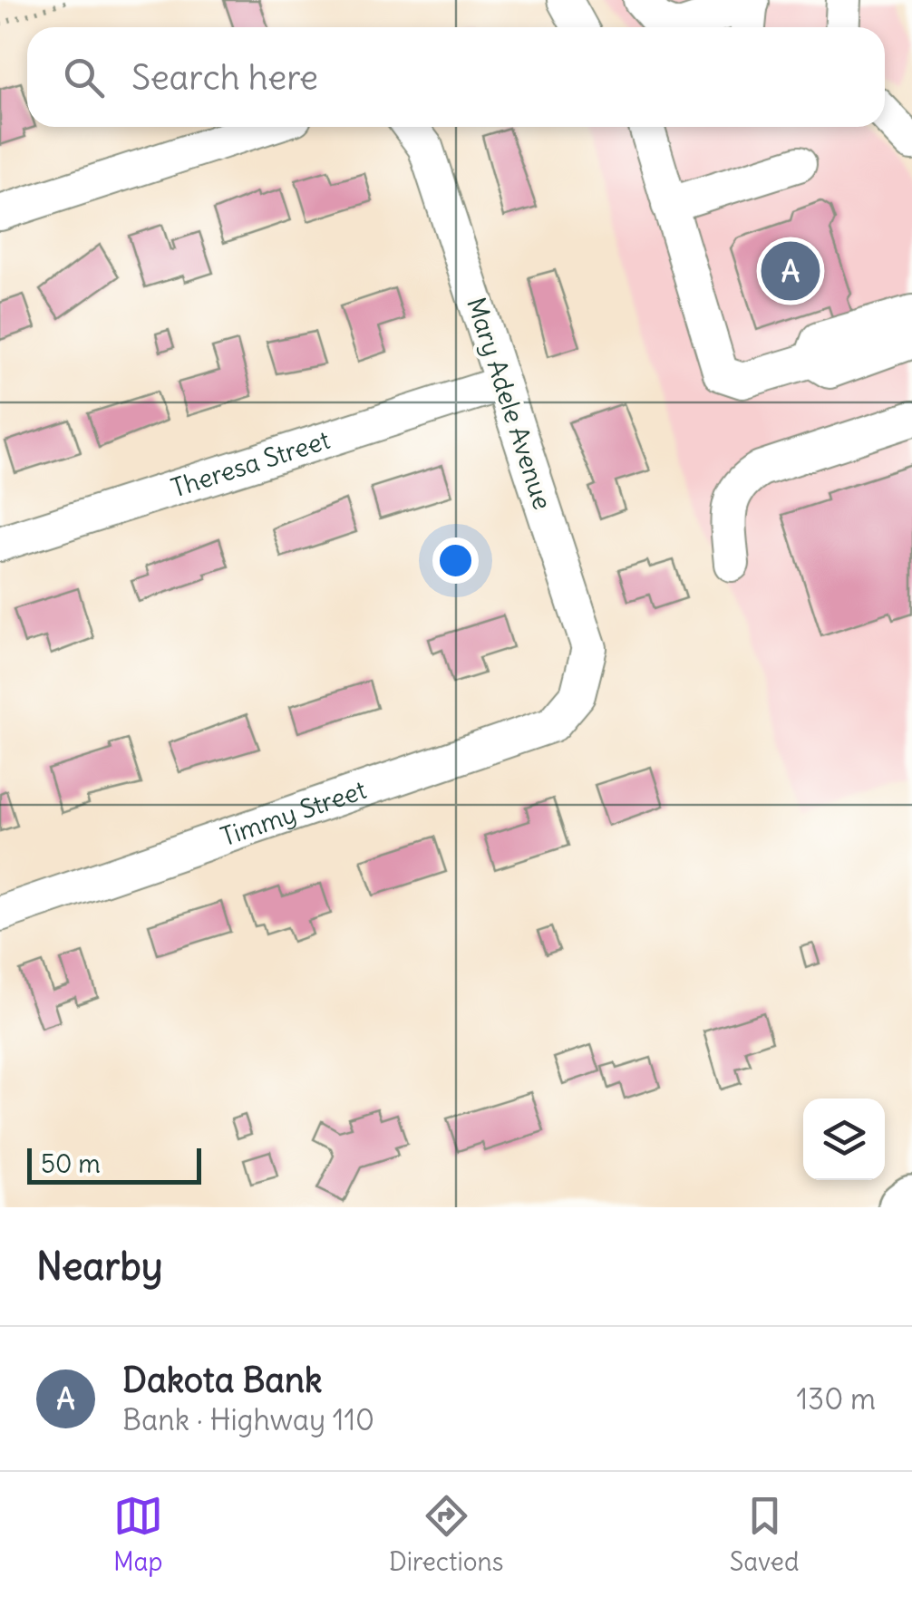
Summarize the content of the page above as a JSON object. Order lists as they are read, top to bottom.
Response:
{
  "streets": {
    "street": ["Mary Adele Avenue", "Theresa Street", "Timmy Street"]
  },
  "crossings": [
    ["Mary Adele Avenue", "Theresa Street"],
    ["Mary Adele Avenue", "Timmy Street"]
  ],
  "scale_bar": "50 m",
  "page": {
    "search": "Search here",
    "pins": "A",
    "scale": "50 m",
    "heading": "Nearby",
    "list": [
      {
        "mark": "A",
        "name": "Dakota Bank",
        "note": "Bank · Highway 110",
        "value": "130 m"
      }
    ],
    "nav": ["Map", "Directions", "Saved"]
  }
}
